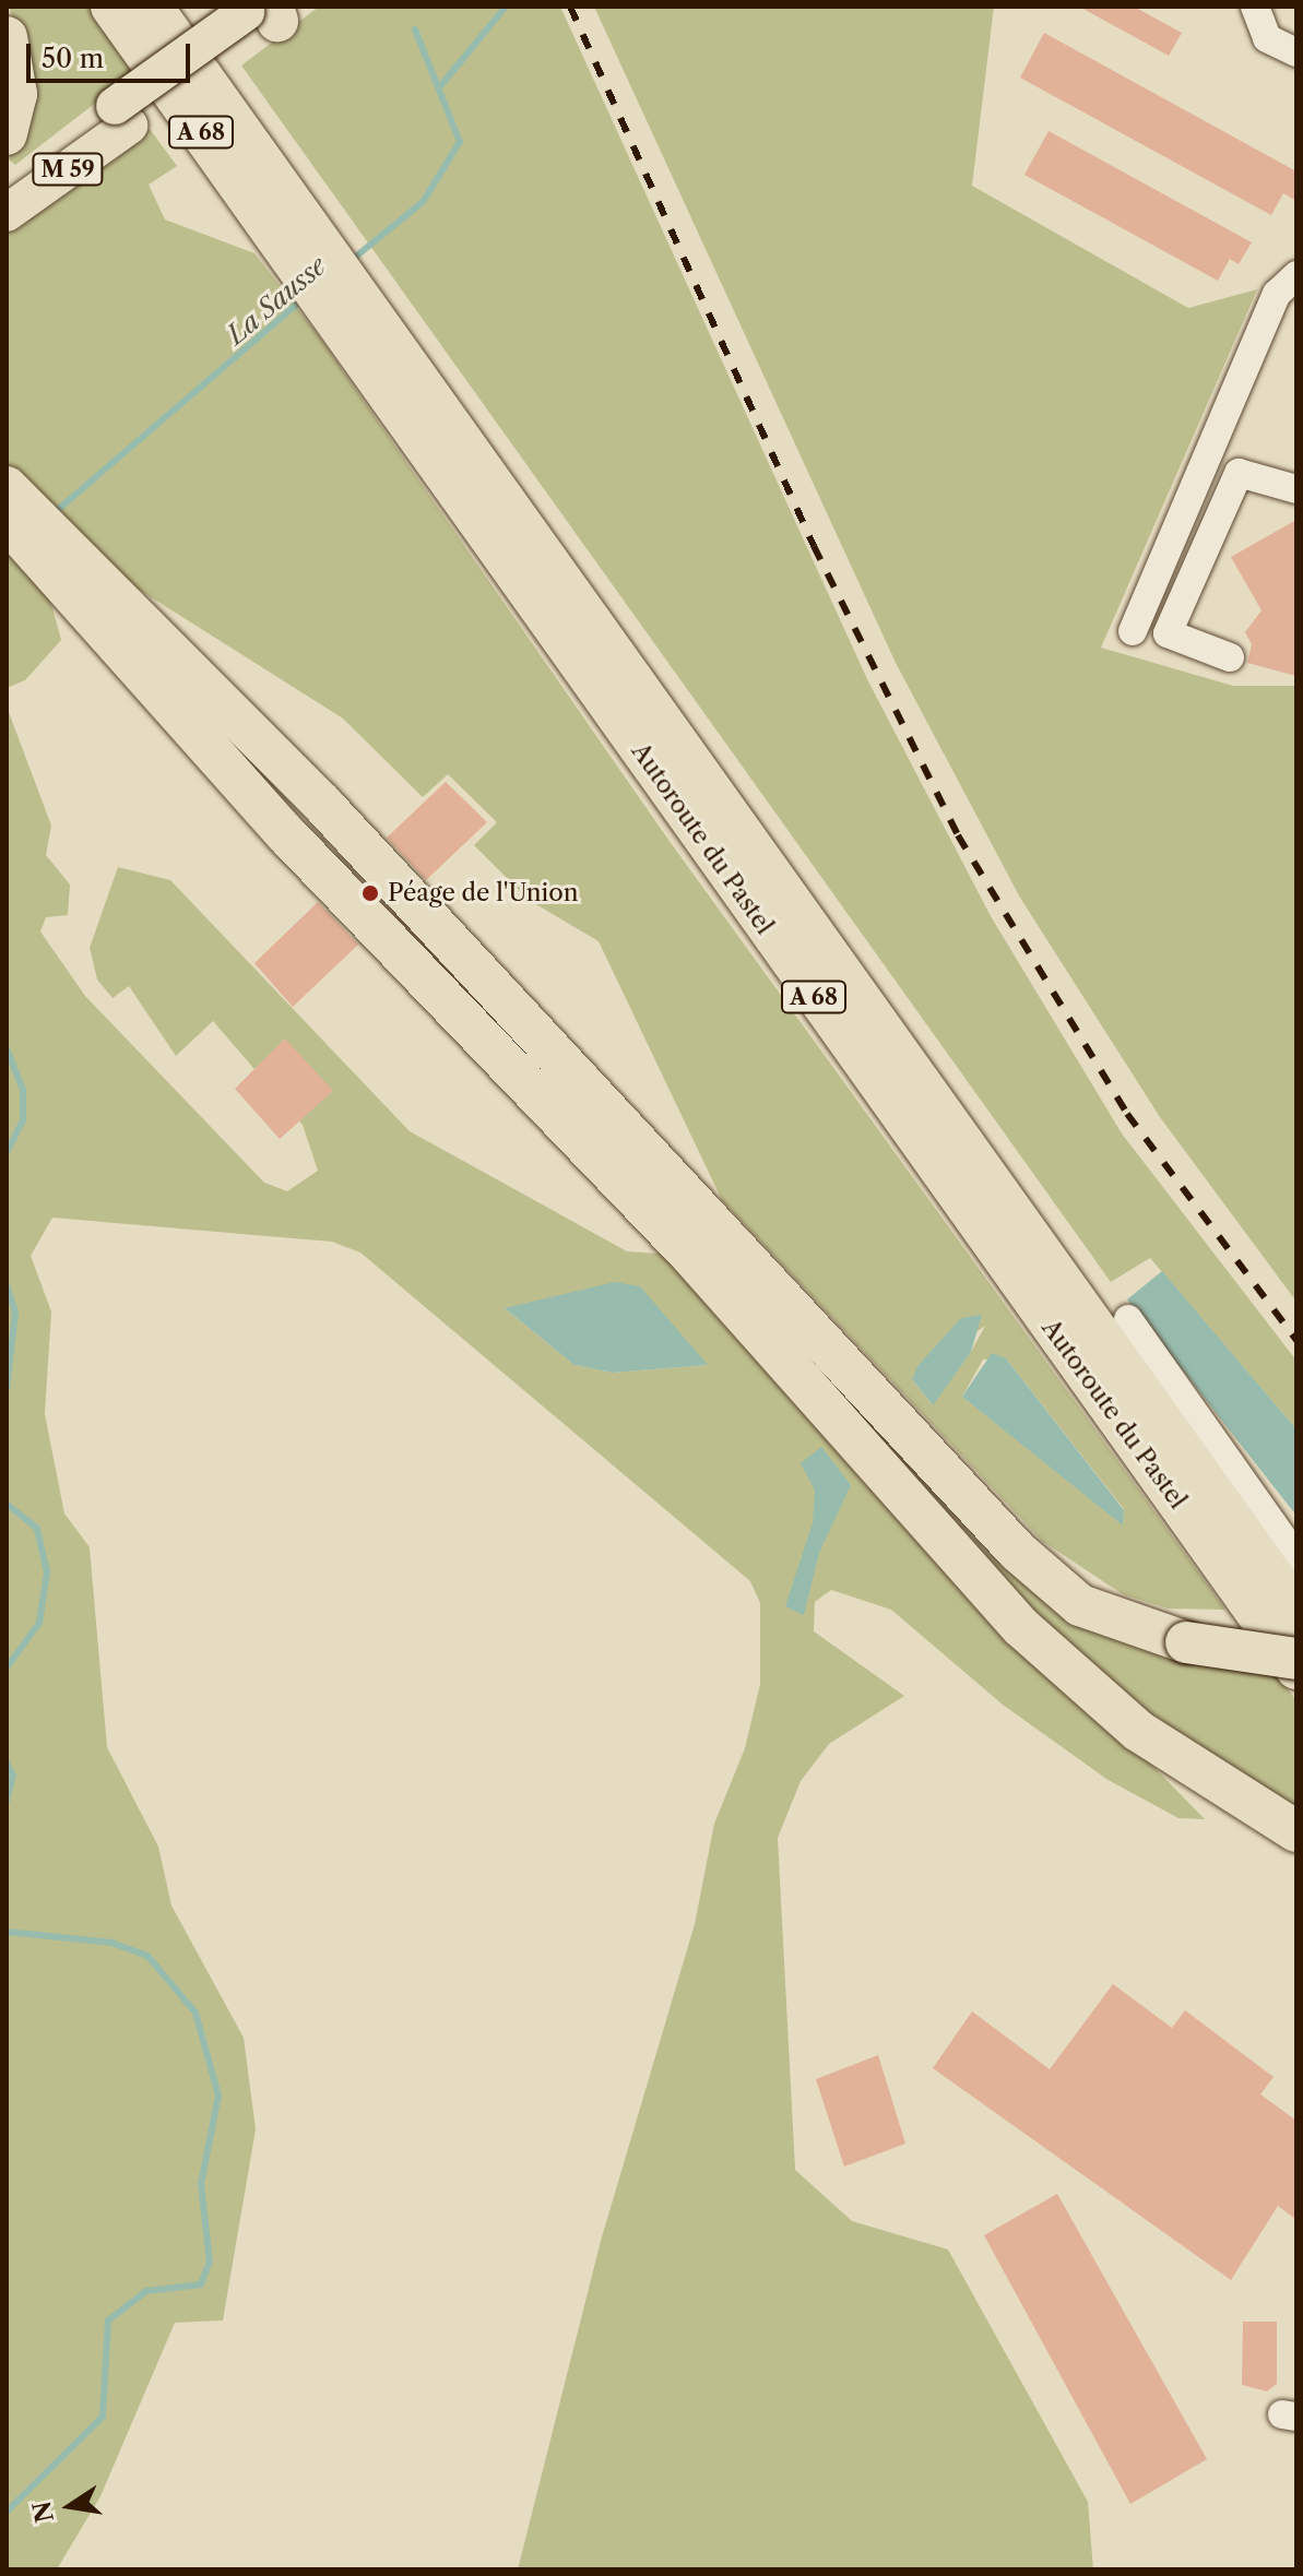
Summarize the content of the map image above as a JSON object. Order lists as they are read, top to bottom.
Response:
{
  "streets": {
    "highway": ["A 68", "Autoroute du Pastel"],
    "main road": ["M 59"]
  },
  "water": ["La Sausse"],
  "places": ["Péage de l'Union"],
  "scale_bar": "50 m",
  "north": "left"
}
